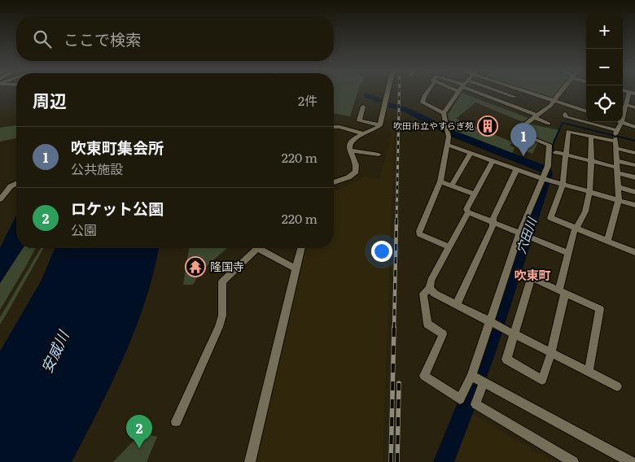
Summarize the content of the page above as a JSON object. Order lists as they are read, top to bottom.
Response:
{
  "districts": ["吹東町"],
  "water": ["穴田川", "安威川"],
  "places": {
    "building": ["吹田市立やすらぎ苑"],
    "temple": ["隆国寺"]
  },
  "page": {
    "map_buttons": ["+", "−"],
    "search": "ここで検索",
    "heading": ["周辺", "2件"],
    "pins": ["1", "2"],
    "list": [
      {
        "mark": "1",
        "name": "吹東町集会所",
        "note": "公共施設",
        "value": "220 m"
      },
      {
        "mark": "2",
        "name": "ロケット公園",
        "note": "公園",
        "value": "220 m"
      }
    ]
  }
}
